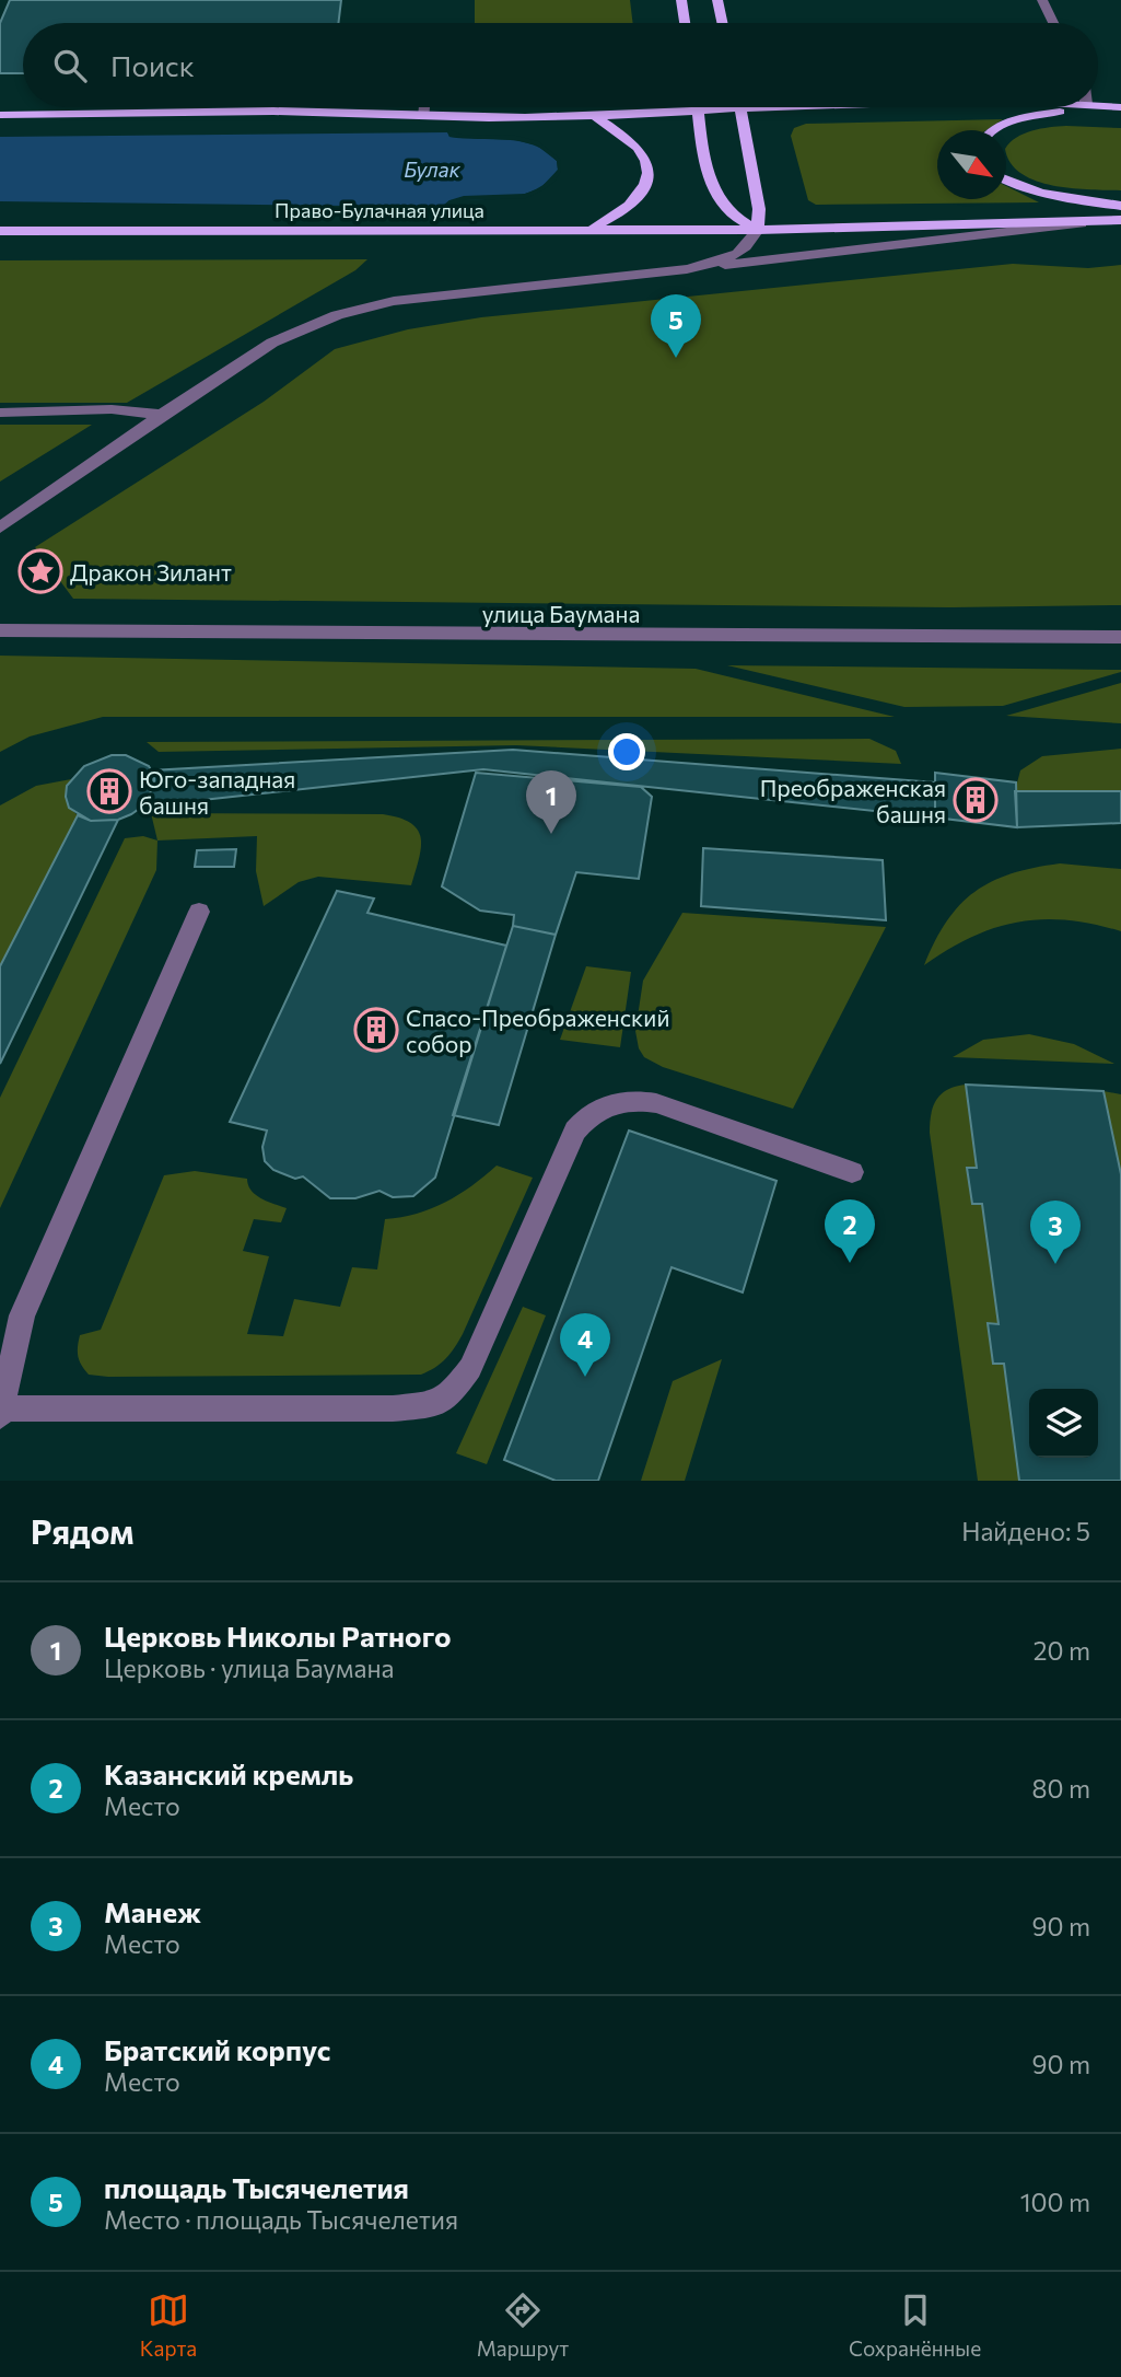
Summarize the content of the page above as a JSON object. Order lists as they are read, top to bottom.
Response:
{
  "streets": {
    "main road": ["Право-Булачная улица"],
    "street": ["улица Баумана"]
  },
  "water": ["Булак"],
  "places": {
    "place": ["Дракон Зилант"],
    "building": ["Юго-западная башня", "Преображенская башня", "Спасо-Преображенский собор"]
  },
  "north": "bottom right",
  "page": {
    "search": "Поиск",
    "pins": [
      "5",
      "1",
      "2",
      "3",
      "4"
    ],
    "heading": ["Рядом", "Найдено: 5"],
    "list": [
      {
        "mark": "1",
        "name": "Церковь Николы Ратного",
        "note": "Церковь · улица Баумана",
        "value": "20 m"
      },
      {
        "mark": "2",
        "name": "Казанский кремль",
        "note": "Место",
        "value": "80 m"
      },
      {
        "mark": "3",
        "name": "Манеж",
        "note": "Место",
        "value": "90 m"
      },
      {
        "mark": "4",
        "name": "Братский корпус",
        "note": "Место",
        "value": "90 m"
      },
      {
        "mark": "5",
        "name": "площадь Тысячелетия",
        "note": "Место · площадь Тысячелетия",
        "value": "100 m"
      }
    ],
    "nav": ["Карта", "Маршрут", "Сохранённые"]
  }
}
